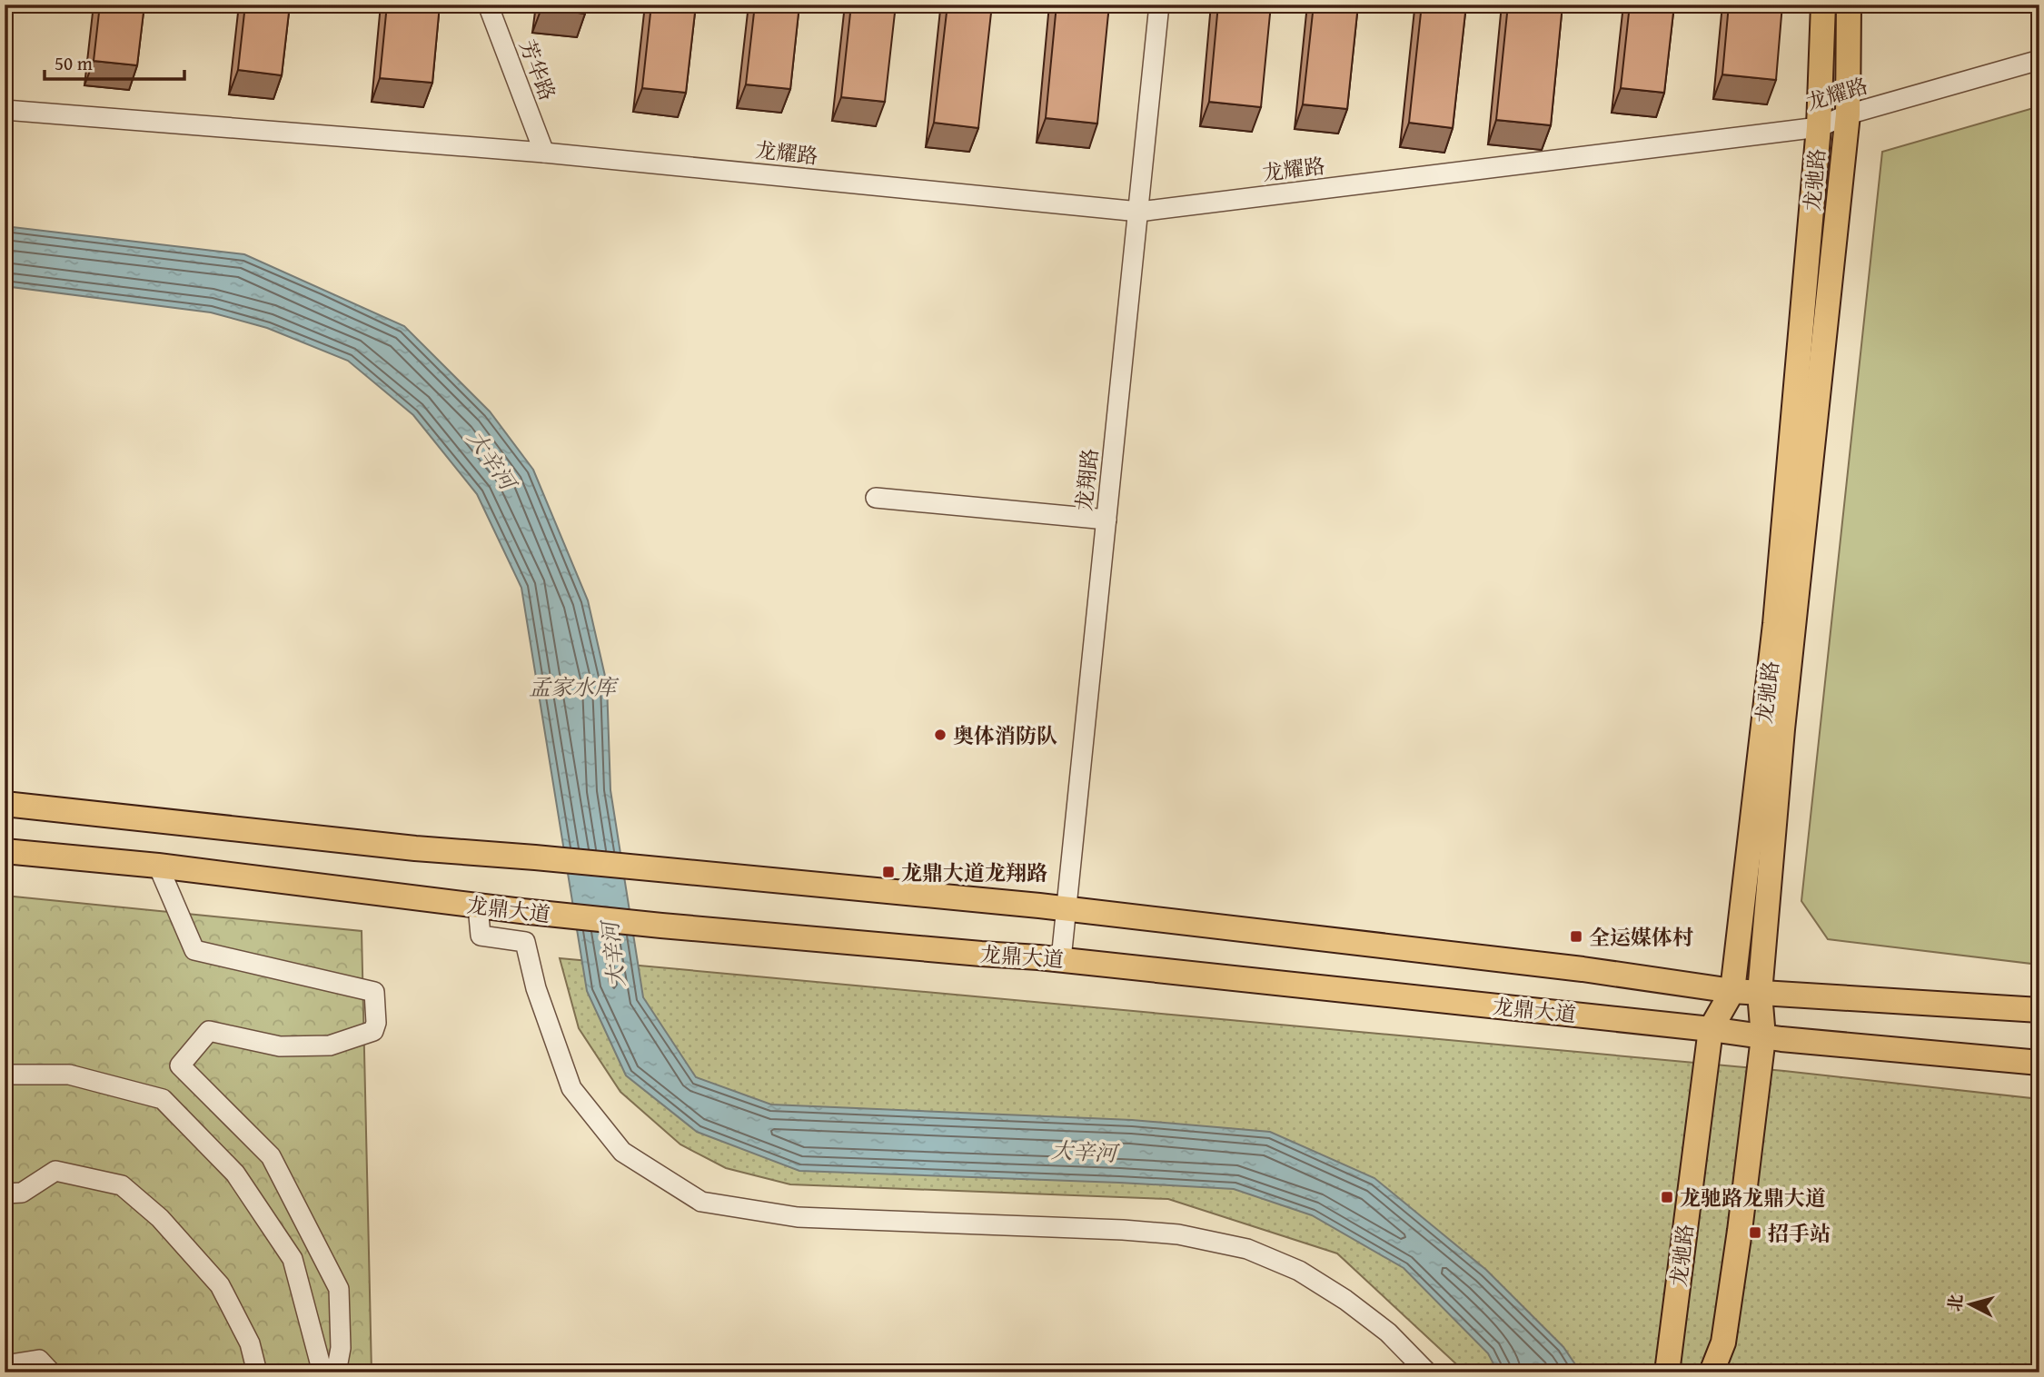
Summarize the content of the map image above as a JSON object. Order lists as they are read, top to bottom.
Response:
{
  "streets": {
    "main road": ["龙驰路", "龙鼎大道"],
    "street": ["芳华路", "龙耀路", "龙翔路"]
  },
  "crossings": [
    ["芳华路", "龙耀路"],
    ["龙耀路", "龙驰路"],
    ["龙耀路", "龙翔路"],
    ["龙驰路", "龙鼎大道"],
    ["龙翔路", "龙鼎大道"]
  ],
  "water": ["大辛河", "孟家水库"],
  "places": {
    "other": ["奥体消防队"],
    "transit": [
      "龙鼎大道龙翔路",
      "全运媒体村",
      "龙驰路龙鼎大道",
      "招手站"
    ]
  },
  "scale_bar": "50 m",
  "north": "left"
}
